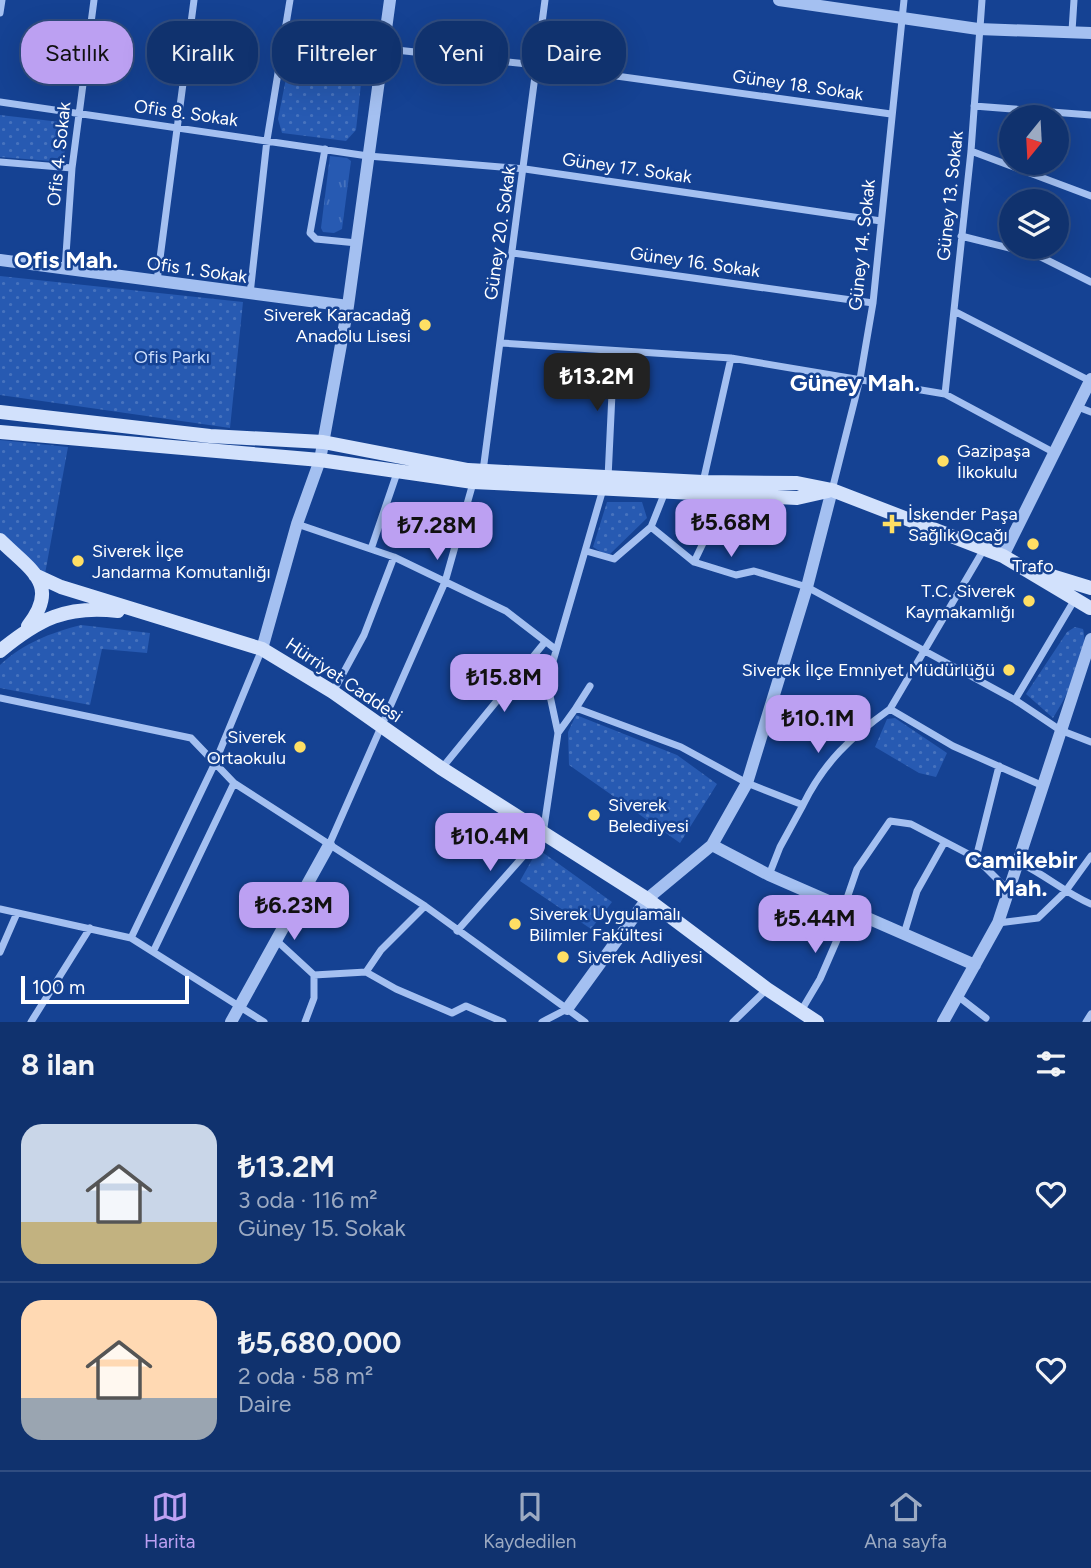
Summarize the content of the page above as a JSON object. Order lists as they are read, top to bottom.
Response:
{
  "streets": {
    "main road": ["Hürriyet Caddesi"],
    "street": [
      "Güney 18. Sokak",
      "Ofis 8. Sokak",
      "Ofis 4. Sokak",
      "Güney 17. Sokak",
      "Güney 13. Sokak",
      "Güney 20. Sokak",
      "Güney 14. Sokak",
      "Güney 16. Sokak",
      "Ofis 1. Sokak"
    ]
  },
  "crossings": [
    ["Güney 18. Sokak", "Güney 14. Sokak"],
    ["Ofis 8. Sokak", "Ofis 4. Sokak"],
    ["Ofis 8. Sokak", "Güney 17. Sokak"],
    ["Ofis 4. Sokak", "Ofis 1. Sokak"],
    ["Güney 17. Sokak", "Güney 20. Sokak"],
    ["Güney 17. Sokak", "Güney 14. Sokak"],
    ["Güney 20. Sokak", "Güney 16. Sokak"],
    ["Güney 20. Sokak", "Hürriyet Caddesi"],
    ["Güney 14. Sokak", "Güney 16. Sokak"]
  ],
  "districts": ["Ofis Mah.", "Güney Mah.", "Camikebir Mah."],
  "parks": ["Ofis Parkı"],
  "places": {
    "other": [
      "Siverek Karacadağ Anadolu Lisesi",
      "Gazipaşa İlkokulu",
      "Trafo",
      "Siverek İlçe Jandarma Komutanlığı",
      "T.C. Siverek Kaymakamlığı",
      "Siverek İlçe Emniyet Müdürlüğü",
      "Siverek Ortaokulu",
      "Siverek Belediyesi",
      "Siverek Uygulamalı Bilimler Fakültesi",
      "Siverek Adliyesi"
    ],
    "health": ["İskender Paşa Sağlık Ocağı"]
  },
  "scale_bar": "100 m",
  "north": "bottom",
  "page": {
    "chip": [
      "Satılık",
      "Kiralık",
      "Filtreler",
      "Yeni",
      "Daire"
    ],
    "price": [
      "₺13.2M",
      "₺5.68M",
      "₺7.28M",
      "₺15.8M",
      "₺10.1M",
      "₺10.4M",
      "₺6.23M",
      "₺5.44M"
    ],
    "scale": "100 m",
    "heading": "8 ilan",
    "list": [
      {
        "name": "₺13.2M",
        "note": "3 oda · 116 m² · Güney 15. Sokak"
      },
      {
        "name": "₺5,680,000",
        "note": "2 oda · 58 m² · Daire"
      }
    ],
    "tabs": ["Harita", "Kaydedilen", "Ana sayfa"]
  }
}
